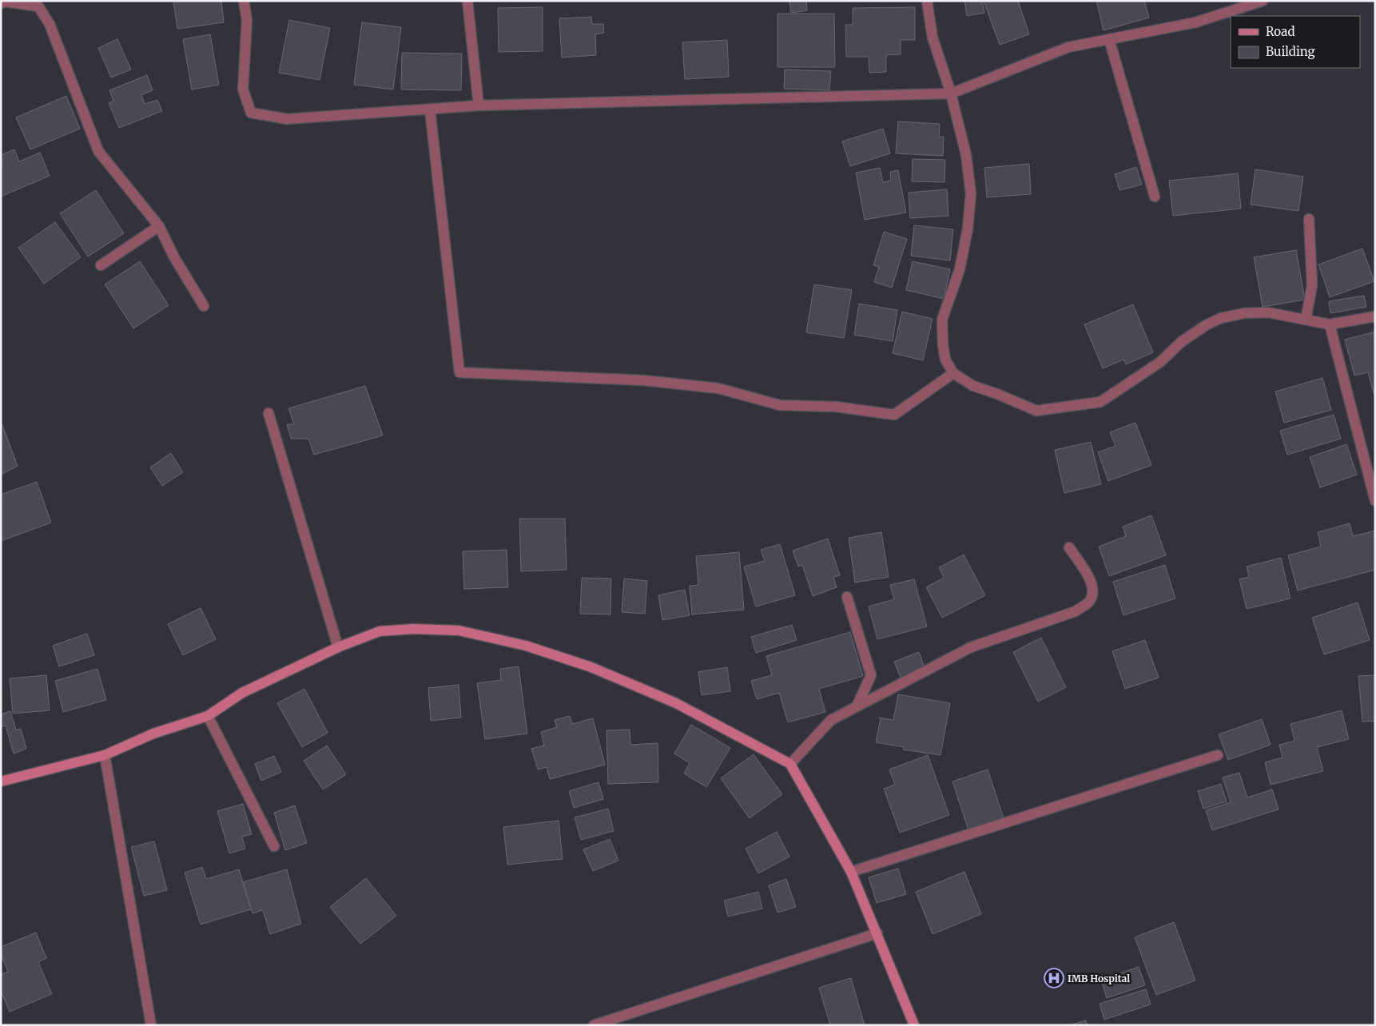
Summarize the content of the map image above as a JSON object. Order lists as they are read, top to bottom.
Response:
{
  "places": {
    "hospital": ["IMB Hospital"]
  },
  "legend": ["Road", "Building"]
}
